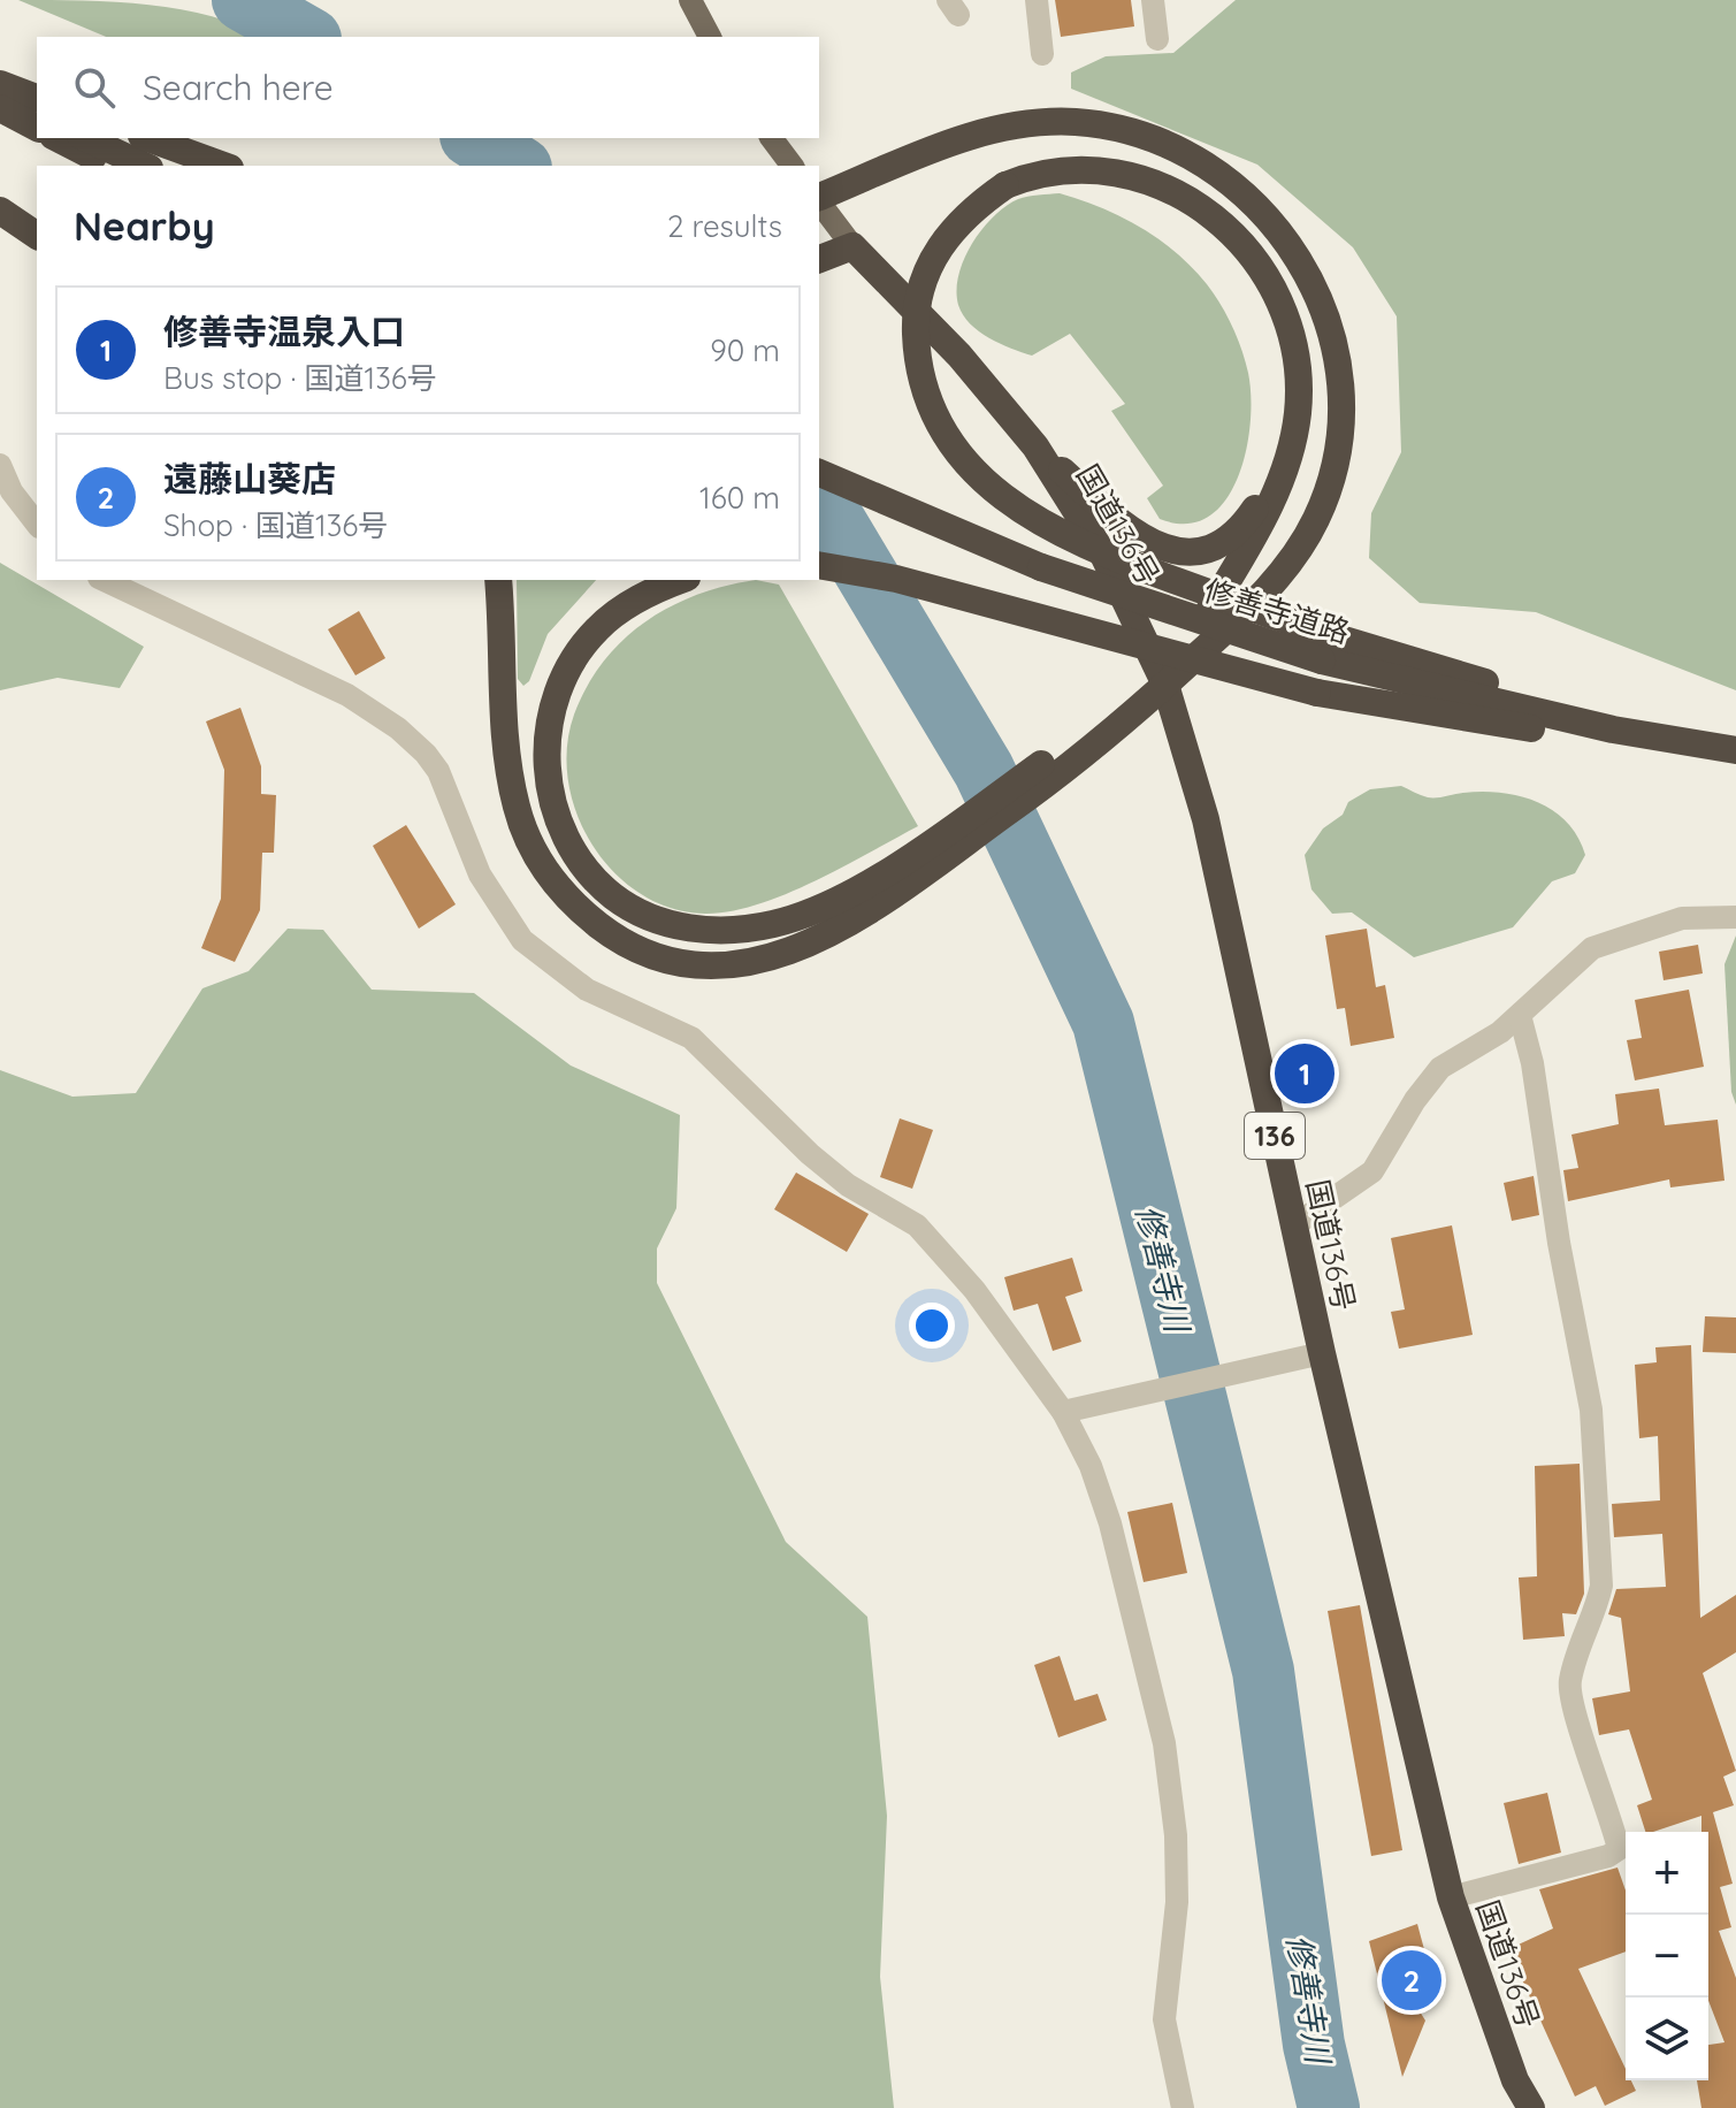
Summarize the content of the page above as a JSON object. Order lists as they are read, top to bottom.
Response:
{
  "streets": {
    "highway": ["国道136号", "修善寺道路", "136"]
  },
  "water": ["修善寺川"],
  "page": {
    "search": "Search here",
    "heading": ["Nearby", "2 results"],
    "list": [
      {
        "mark": "1",
        "name": "修善寺温泉入口",
        "note": "Bus stop · 国道136号",
        "value": "90 m"
      },
      {
        "mark": "2",
        "name": "遠藤山葵店",
        "note": "Shop · 国道136号",
        "value": "160 m"
      }
    ],
    "pins": ["1", "2"],
    "map_buttons": ["+", "−"]
  }
}
